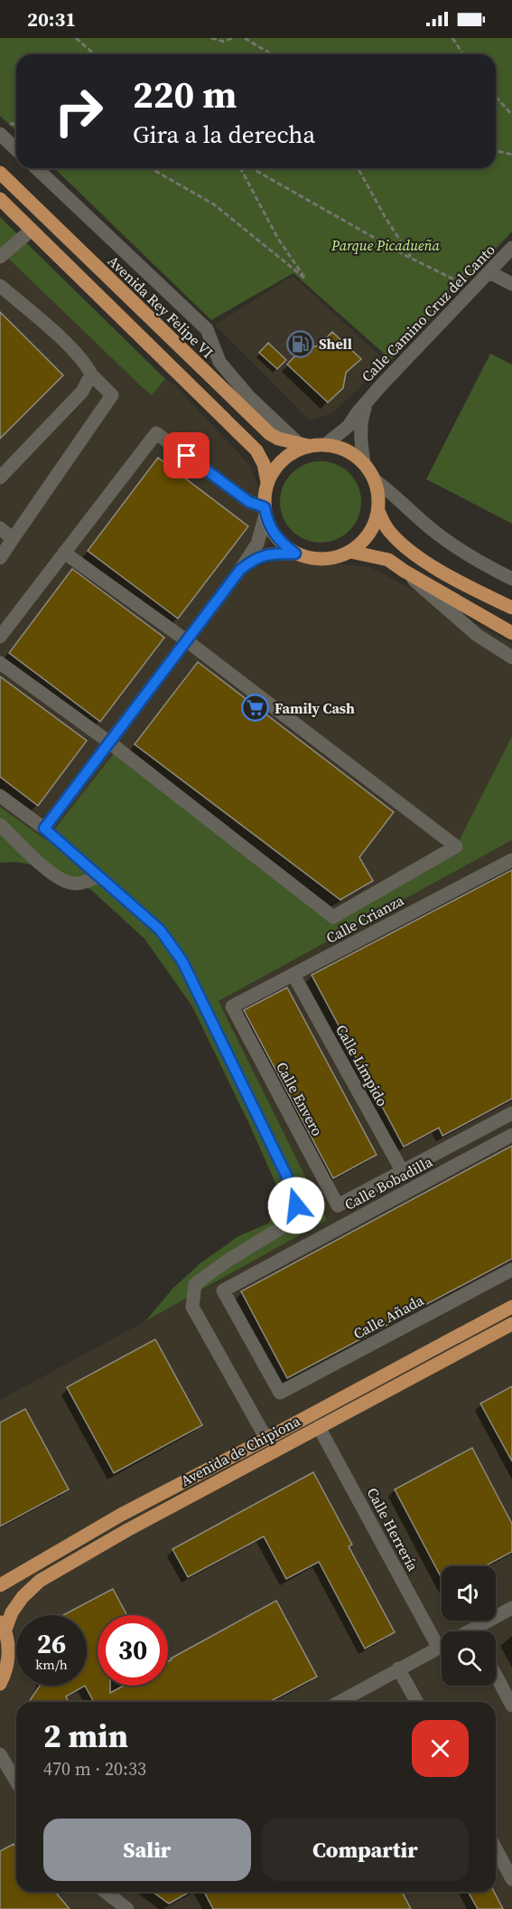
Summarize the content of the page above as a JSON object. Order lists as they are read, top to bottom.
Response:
{
  "streets": {
    "main road": ["Avenida Rey Felipe VI", "Avenida de Chipiona"],
    "street": [
      "Calle Camino Cruz del Canto",
      "Calle Crianza",
      "Calle Límpido",
      "Calle Envero",
      "Calle Bobadilla",
      "Calle Añada",
      "Calle Herrería"
    ]
  },
  "crossings": [
    ["Avenida Rey Felipe VI", "Calle Camino Cruz del Canto"],
    ["Calle Crianza", "Calle Límpido"],
    ["Calle Crianza", "Calle Envero"],
    ["Calle Límpido", "Calle Bobadilla"],
    ["Calle Envero", "Calle Bobadilla"],
    ["Calle Bobadilla", "Calle Añada"],
    ["Avenida de Chipiona", "Calle Herrería"]
  ],
  "parks": ["Parque Picadueña"],
  "places": {
    "fuel station": ["Shell"],
    "supermarket": ["Family Cash"]
  },
  "page": {
    "status": "20:31",
    "turn": ["220 m", "Gira a la derecha"],
    "speed": "26 km/h",
    "limit": "30",
    "heading": ["2 min", "470 m · 20:33"],
    "buttons": ["Salir", "Compartir"]
  }
}
